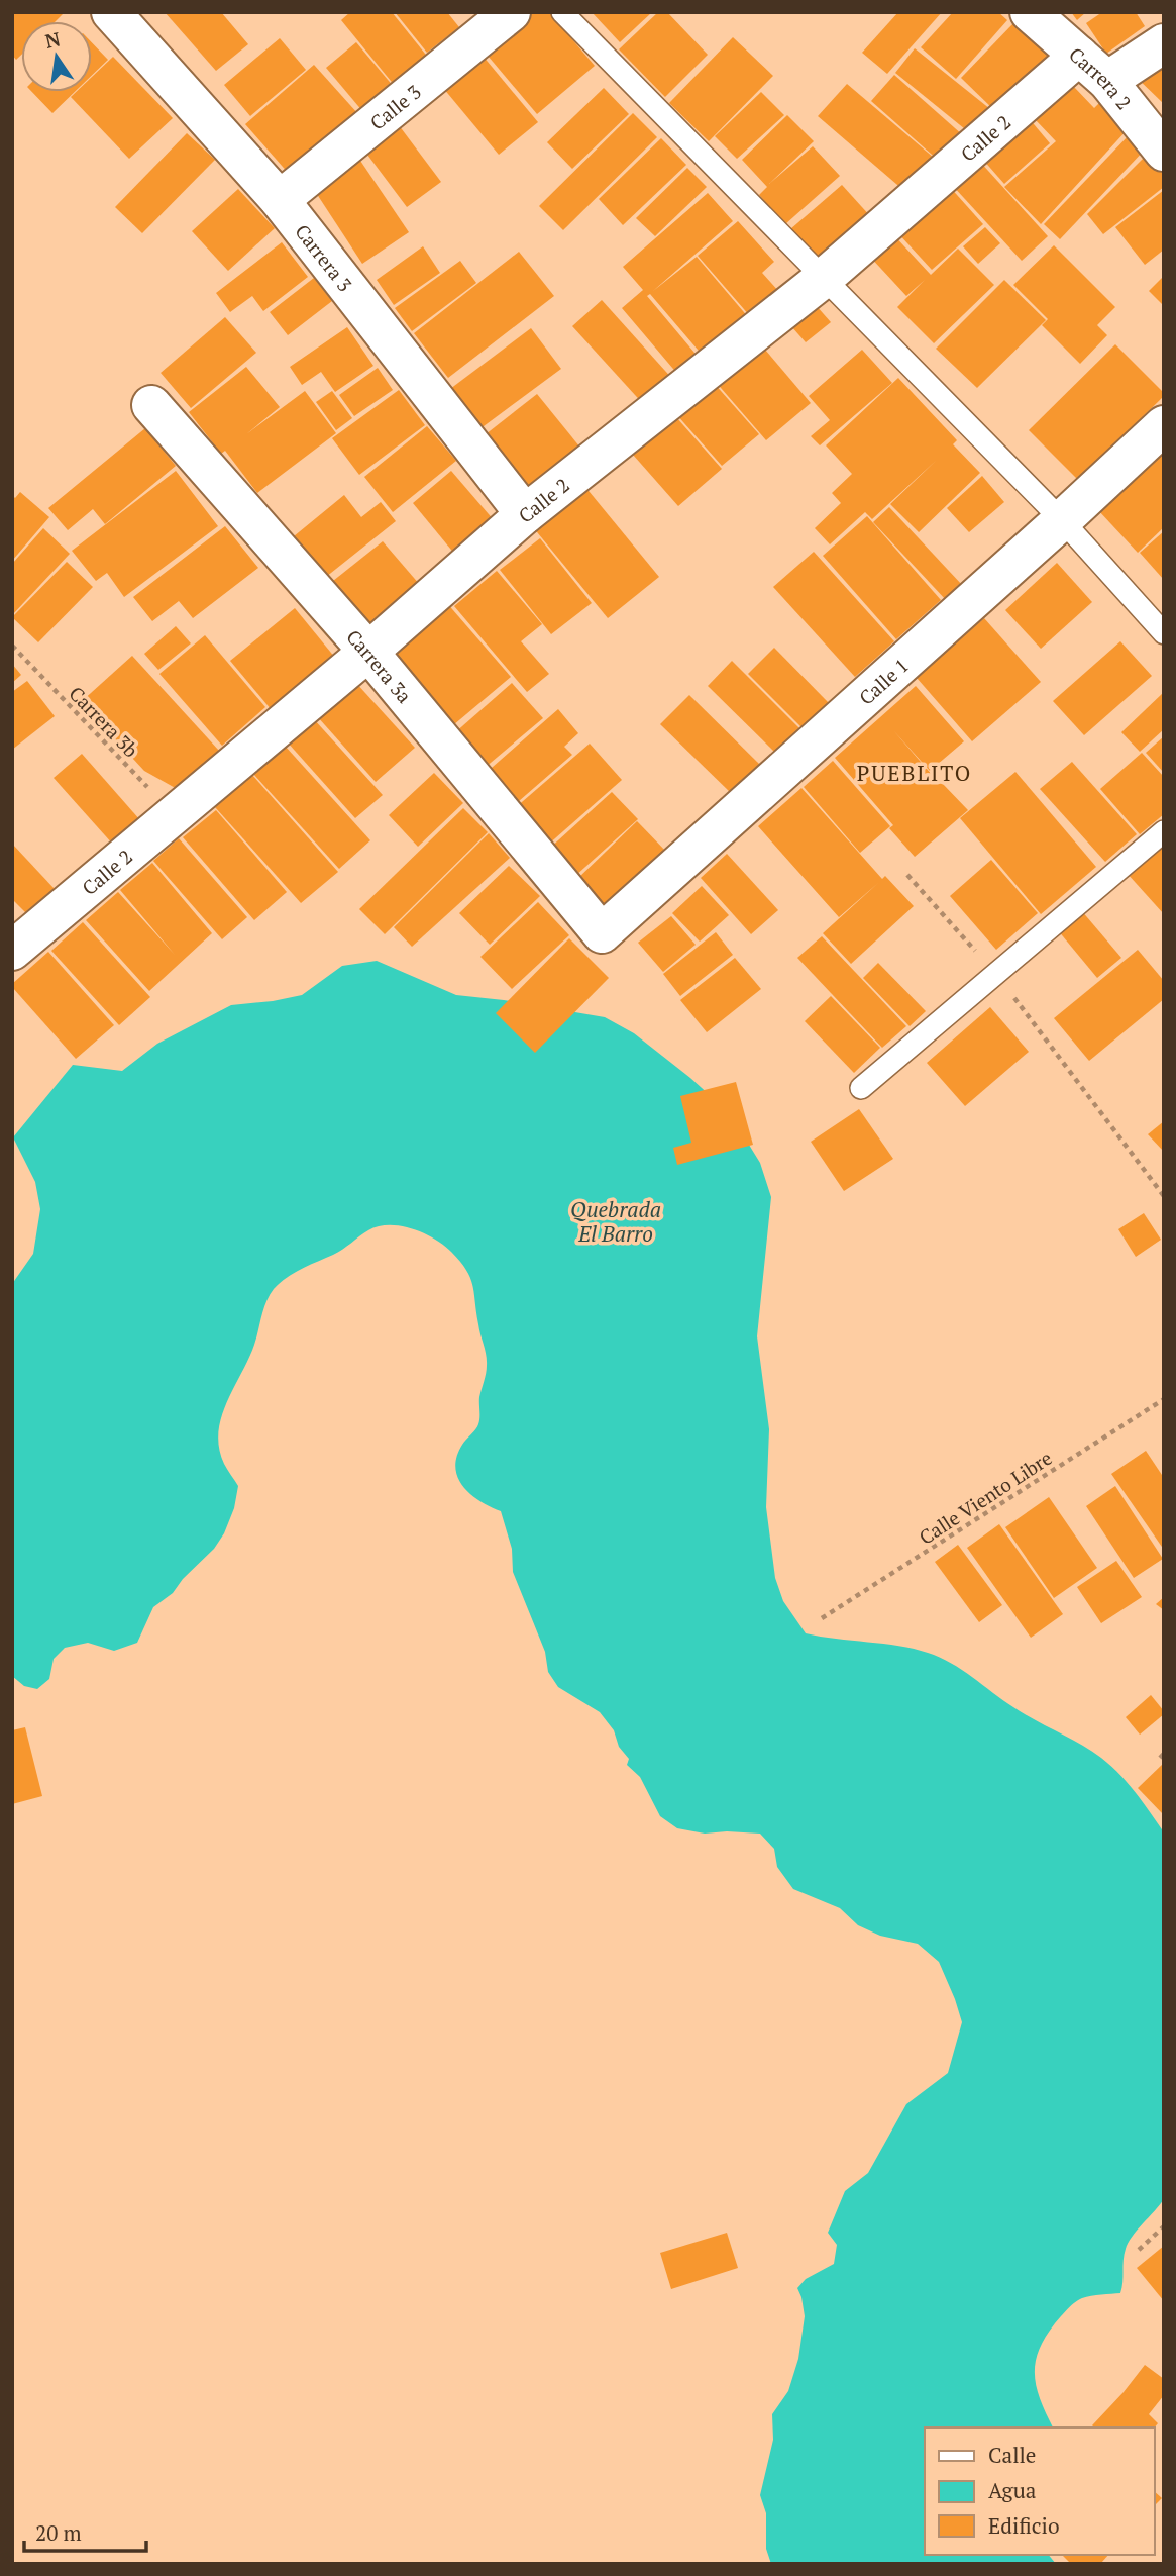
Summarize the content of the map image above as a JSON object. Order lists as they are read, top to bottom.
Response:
{
  "streets": {
    "street": [
      "Carrera 2",
      "Calle 3",
      "Calle 2",
      "Carrera 3",
      "Carrera 3a",
      "Calle 1"
    ],
    "path": ["Carrera 3b", "Calle Viento Libre"]
  },
  "crossings": [
    ["Carrera 2", "Calle 2"],
    ["Calle 3", "Carrera 3"],
    ["Calle 2", "Carrera 3"],
    ["Calle 2", "Carrera 3a"],
    ["Calle 2", "Carrera 3b"],
    ["Carrera 3a", "Calle 1"]
  ],
  "districts": ["PUEBLITO"],
  "water": ["Quebrada El Barro"],
  "legend": ["Calle", "Agua", "Edificio"],
  "scale_bar": "20 m",
  "north": "top"
}
